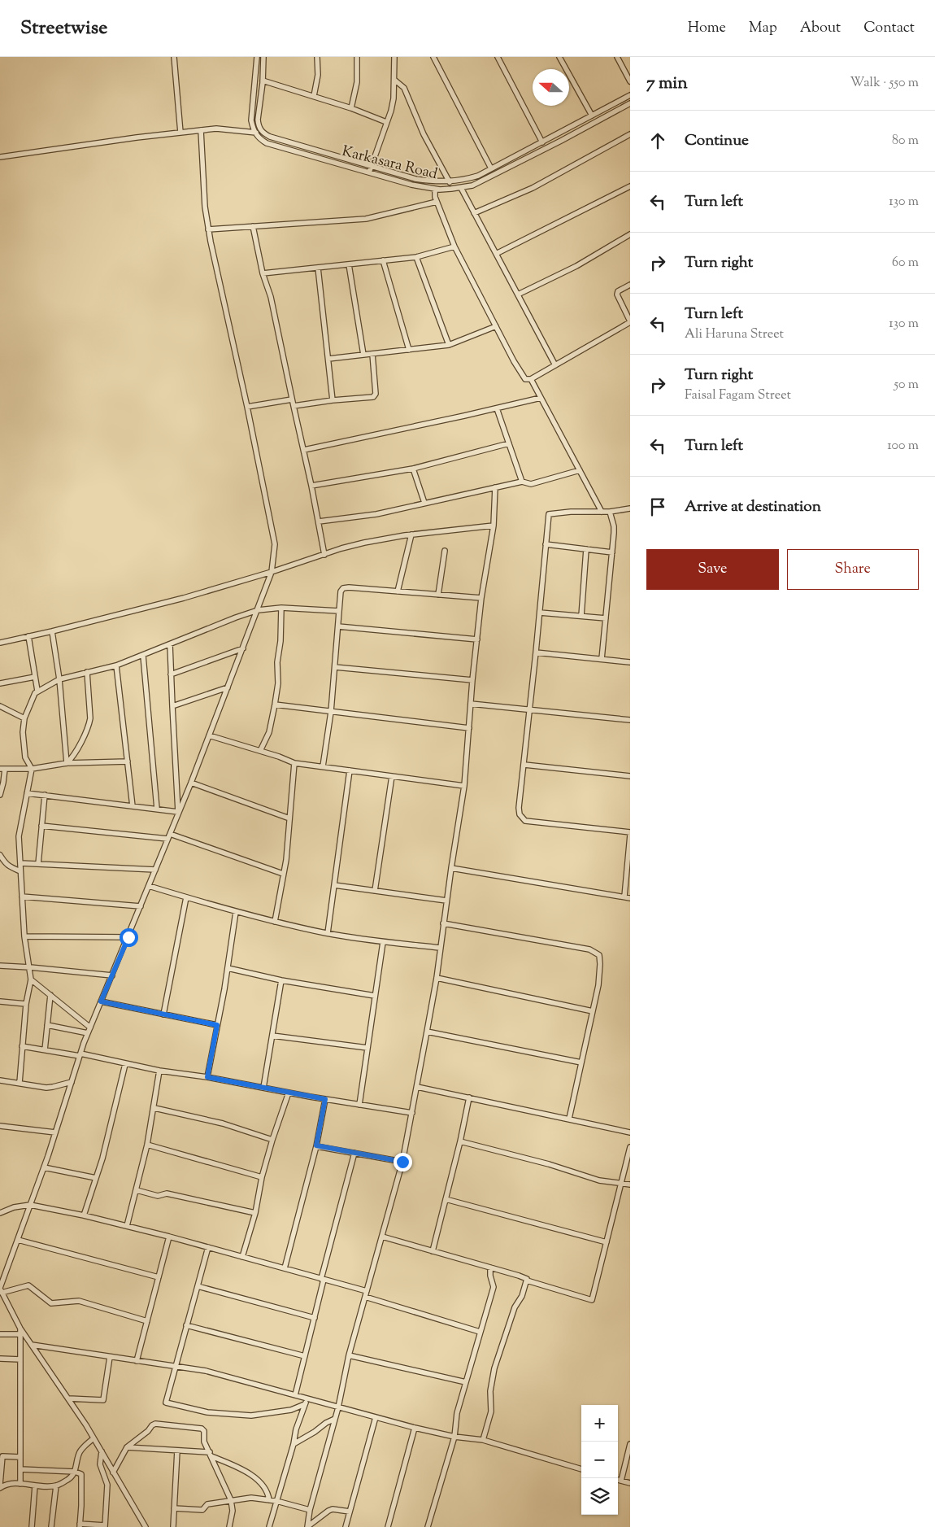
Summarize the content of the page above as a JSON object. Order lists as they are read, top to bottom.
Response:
{
  "streets": {
    "street": ["Karkasara Road"]
  },
  "north": "left",
  "page": {
    "header": "Streetwise",
    "nav": [
      "Home",
      "Map",
      "About",
      "Contact"
    ],
    "heading": ["7 min", "Walk · 550 m"],
    "list": [
      ["Continue", "80 m"],
      ["Turn left", "130 m"],
      ["Turn right", "60 m"],
      ["Turn left", "Ali Haruna Street", "130 m"],
      ["Turn right", "Faisal Fagam Street", "50 m"],
      ["Turn left", "100 m"],
      "Arrive at destination"
    ],
    "buttons": ["Save", "Share"],
    "map_buttons": ["+", "−"]
  }
}
